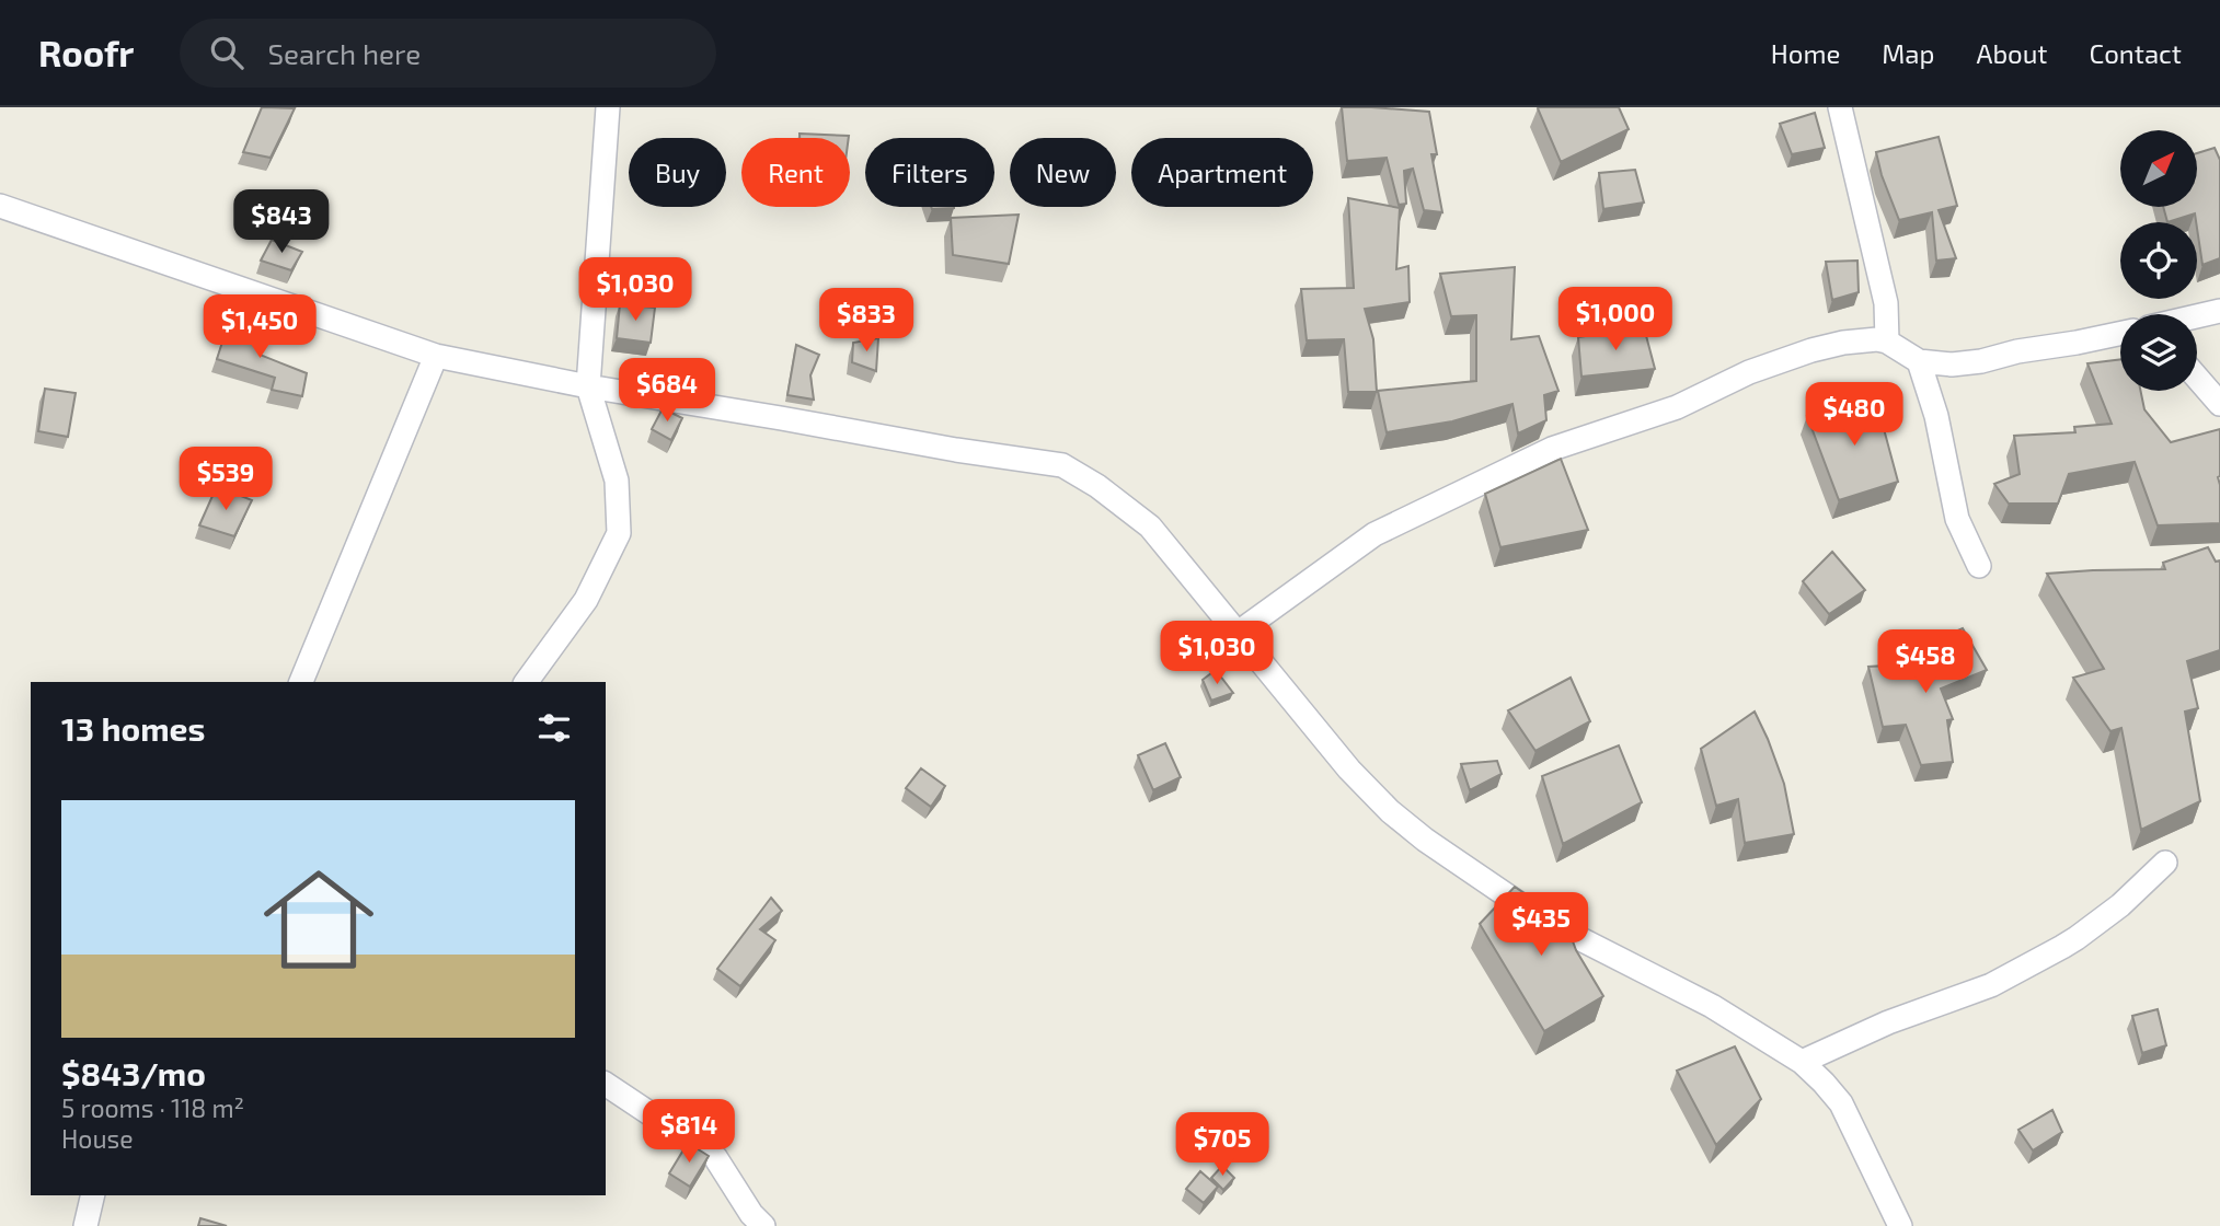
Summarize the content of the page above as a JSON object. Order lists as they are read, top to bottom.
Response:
{
  "north": "top right",
  "page": {
    "header": "Roofr",
    "search": "Search here",
    "nav": [
      "Home",
      "Map",
      "About",
      "Contact"
    ],
    "chip": [
      "Buy",
      "Rent",
      "Filters",
      "New",
      "Apartment"
    ],
    "price": [
      "$843",
      "$1,030",
      "$1,000",
      "$833",
      "$1,450",
      "$684",
      "$480",
      "$539",
      "$1,030",
      "$458",
      "$435",
      "$814",
      "$705"
    ],
    "heading": "13 homes",
    "list": [
      {
        "name": "$843/mo",
        "note": "5 rooms · 118 m² · House"
      }
    ]
  }
}
